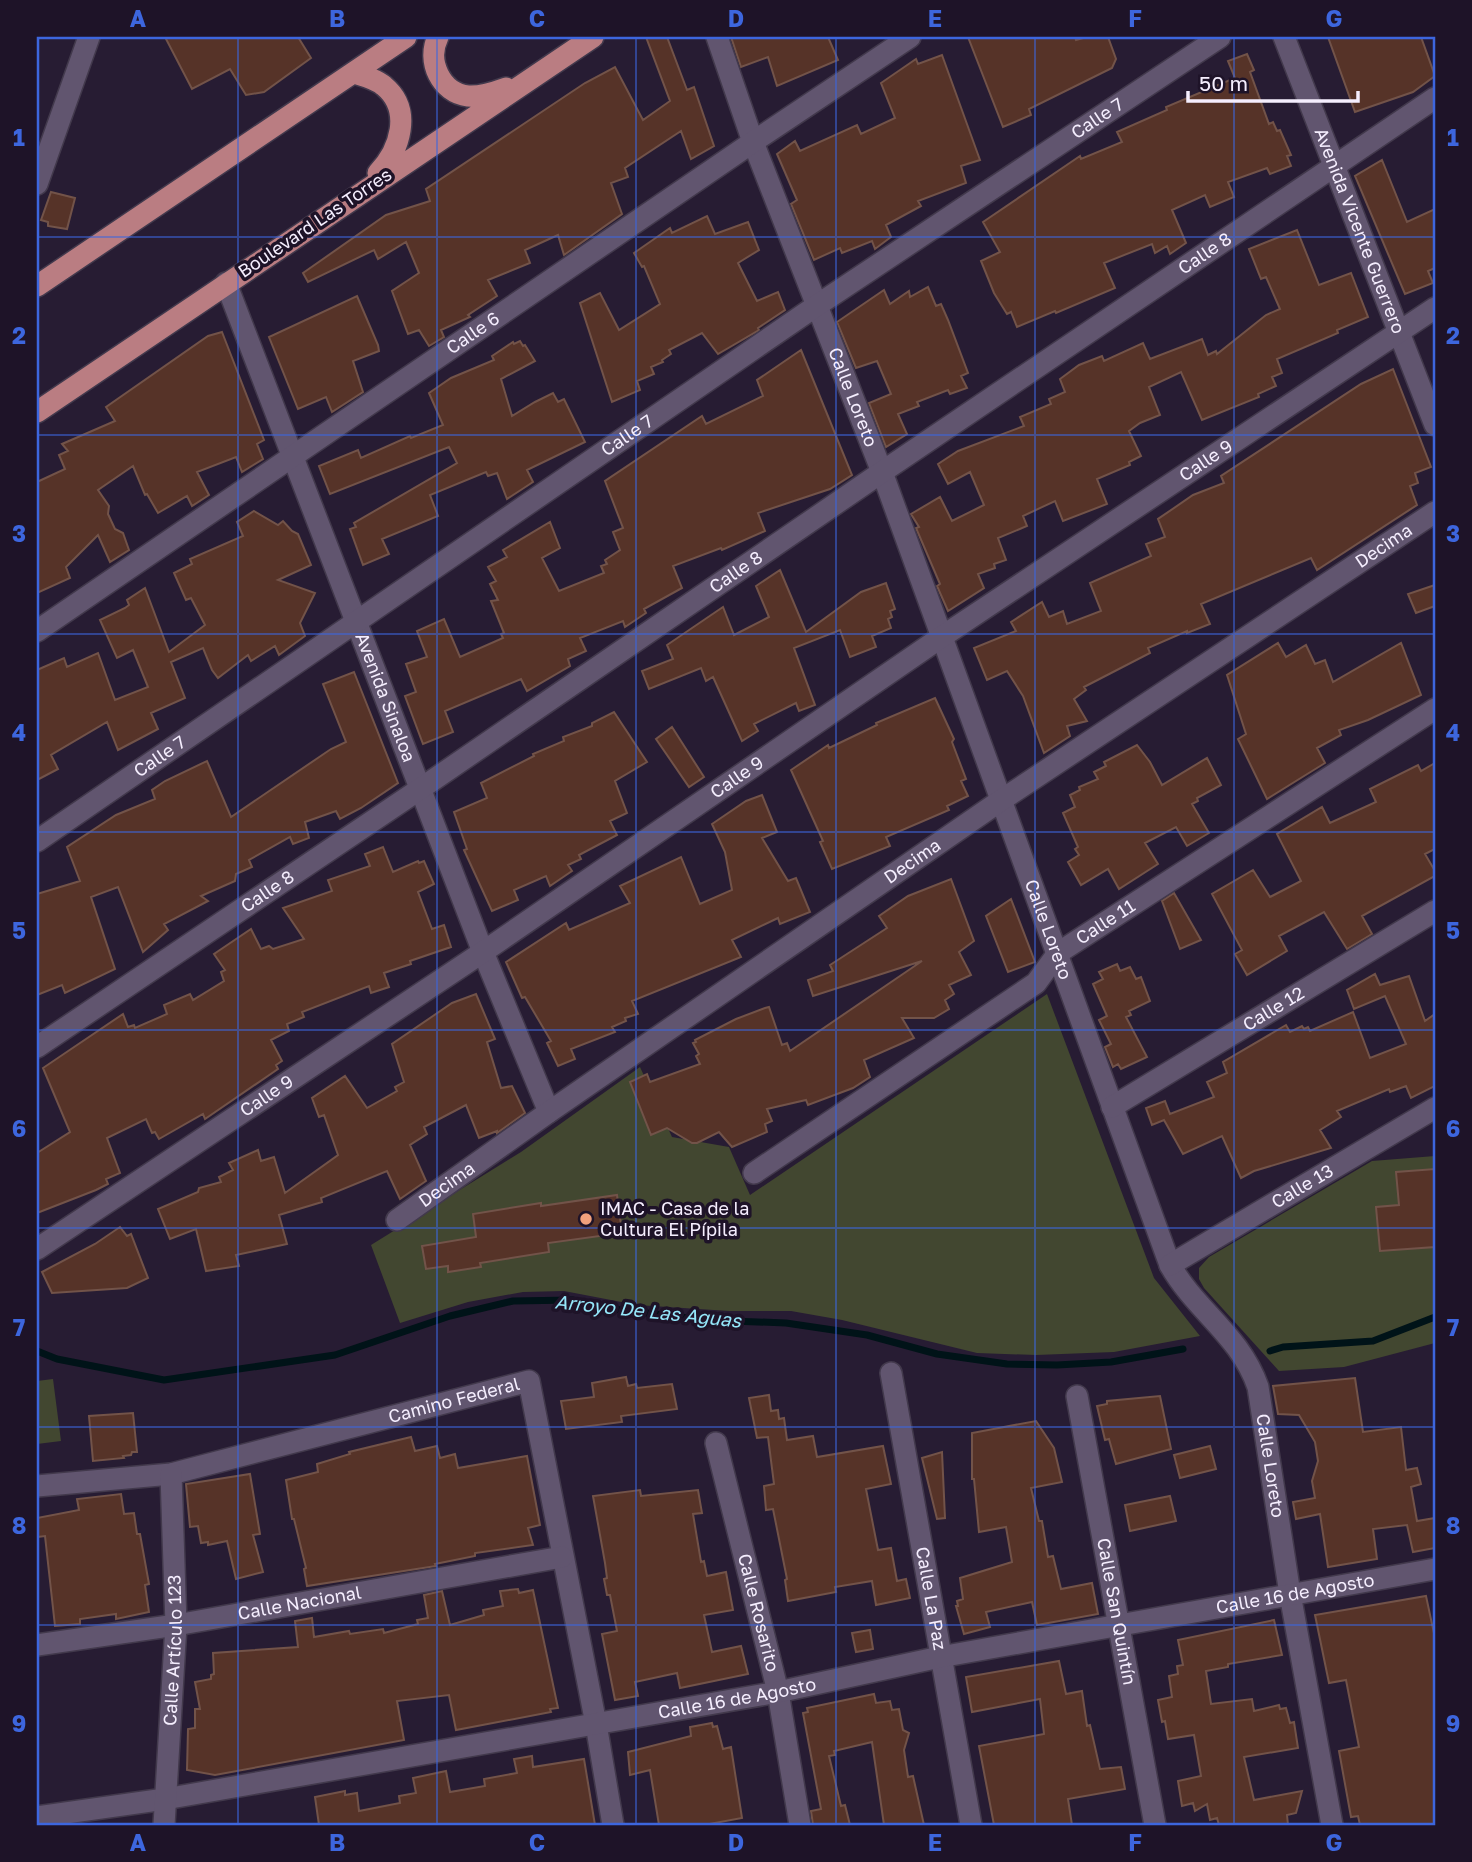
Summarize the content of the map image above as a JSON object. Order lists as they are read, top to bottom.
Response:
{
  "streets": {
    "main road": ["Boulevard Las Torres"],
    "street": [
      "Calle 7",
      "Avenida Vicente Guerrero",
      "Calle 8",
      "Calle 6",
      "Calle Loreto",
      "Calle 9",
      "Decima",
      "Avenida Sinaloa",
      "Calle 11",
      "Calle 12",
      "Calle 13",
      "Camino Federal",
      "Calle 16 de Agosto",
      "Calle La Paz",
      "Calle Nacional",
      "Calle San Quintín",
      "Calle Rosarito",
      "Calle Artículo 123"
    ]
  },
  "crossings": [
    ["Calle 7", "Calle Loreto"],
    ["Calle 7", "Avenida Sinaloa"],
    ["Boulevard Las Torres", "Avenida Sinaloa"],
    ["Avenida Vicente Guerrero", "Calle 8"],
    ["Avenida Vicente Guerrero", "Calle 9"],
    ["Calle 8", "Calle Loreto"],
    ["Calle 8", "Avenida Sinaloa"],
    ["Calle 6", "Calle Loreto"],
    ["Calle 6", "Avenida Sinaloa"],
    ["Calle Loreto", "Calle 9"],
    ["Calle Loreto", "Decima"],
    ["Calle Loreto", "Calle 11"],
    ["Calle Loreto", "Calle 12"],
    ["Calle Loreto", "Calle 13"],
    ["Calle Loreto", "Calle 16 de Agosto"],
    ["Calle 9", "Avenida Sinaloa"],
    ["Decima", "Avenida Sinaloa"],
    ["Camino Federal", "Calle 16 de Agosto"],
    ["Camino Federal", "Calle Nacional"],
    ["Camino Federal", "Calle Artículo 123"],
    ["Calle 16 de Agosto", "Calle La Paz"],
    ["Calle 16 de Agosto", "Calle San Quintín"],
    ["Calle 16 de Agosto", "Calle Rosarito"],
    ["Calle 16 de Agosto", "Calle Artículo 123"],
    ["Calle Nacional", "Calle Artículo 123"]
  ],
  "water": ["Arroyo De Las Aguas"],
  "places": ["IMAC - Casa de la Cultura El Pípila"],
  "scale_bar": "50 m",
  "grid": {
    "columns": [
      "A",
      "B",
      "C",
      "D",
      "E",
      "F",
      "G"
    ],
    "rows": [
      "1",
      "2",
      "3",
      "4",
      "5",
      "6",
      "7",
      "8",
      "9"
    ]
  }
}
